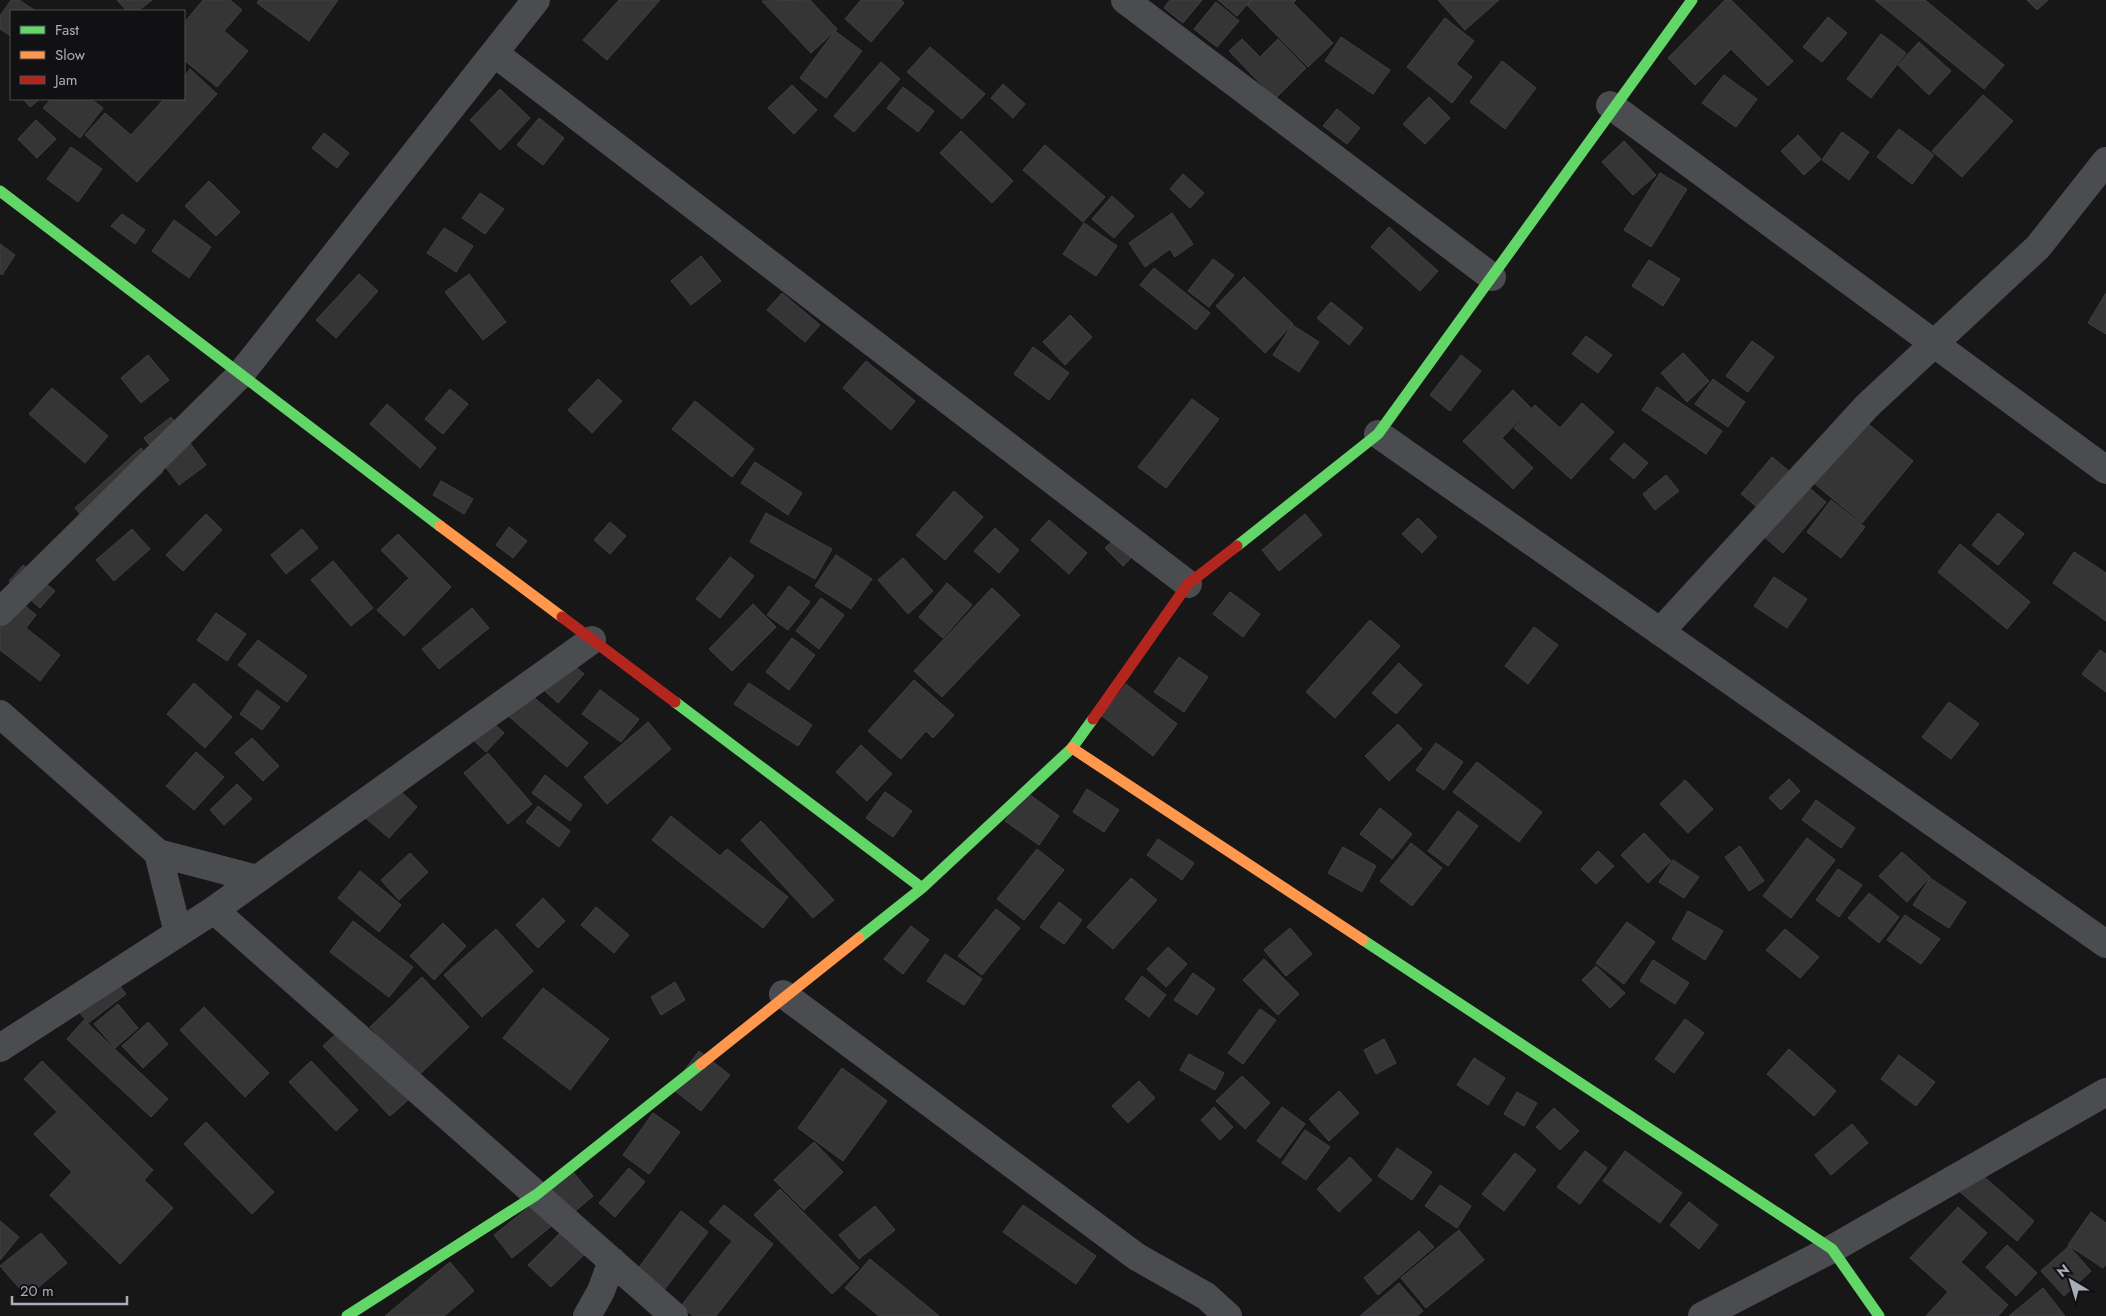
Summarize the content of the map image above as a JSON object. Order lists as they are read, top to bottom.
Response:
{
  "legend": ["Fast", "Slow", "Jam"],
  "scale_bar": "20 m",
  "north": "top left"
}
